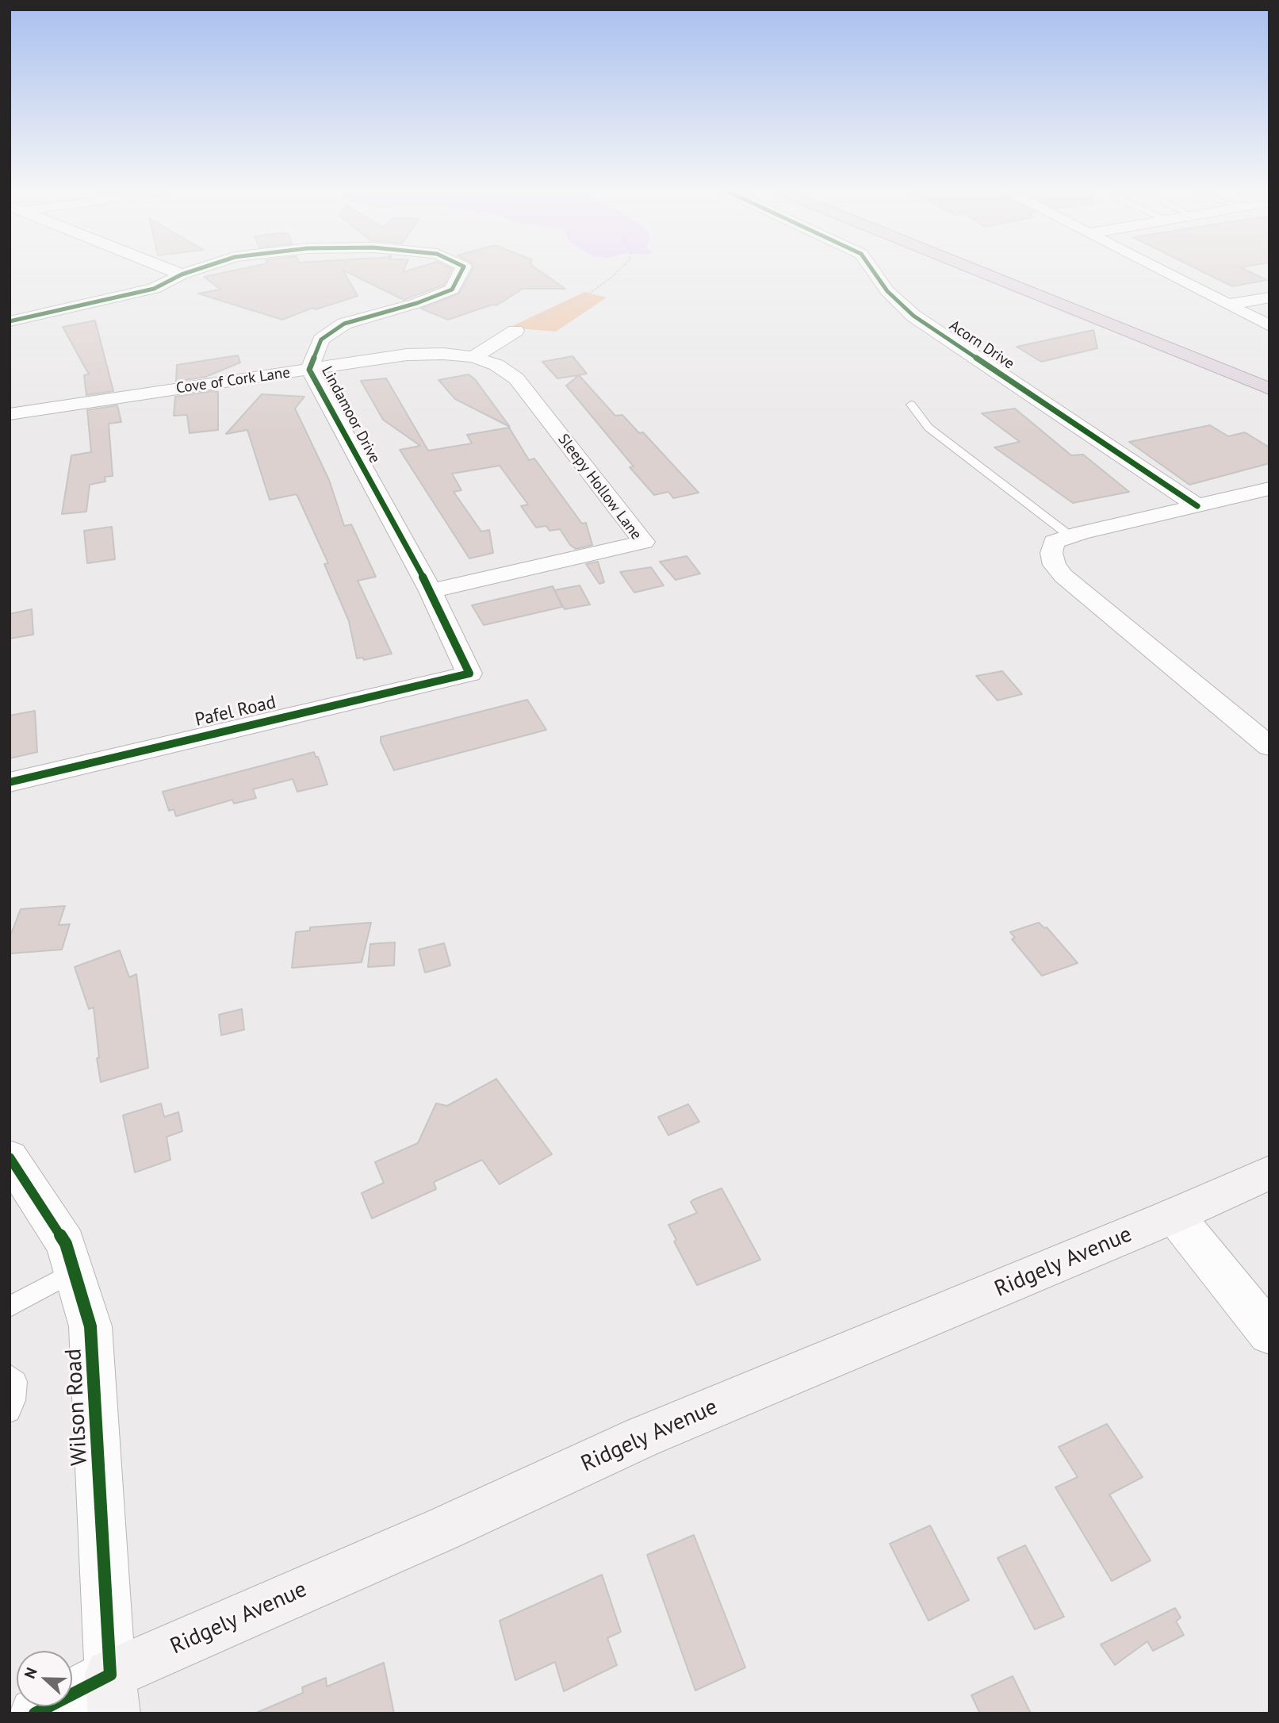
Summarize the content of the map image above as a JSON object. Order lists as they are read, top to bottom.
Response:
{
  "streets": {
    "main road": ["Ridgely Avenue"],
    "street": [
      "Acorn Drive",
      "Cove of Cork Lane",
      "Lindamoor Drive",
      "Sleepy Hollow Lane",
      "Pafel Road",
      "Wilson Road"
    ]
  },
  "crossings": [
    ["Cove of Cork Lane", "Lindamoor Drive"],
    ["Cove of Cork Lane", "Sleepy Hollow Lane"],
    ["Lindamoor Drive", "Sleepy Hollow Lane"],
    ["Lindamoor Drive", "Pafel Road"],
    ["Ridgely Avenue", "Wilson Road"]
  ],
  "north": "left"
}
